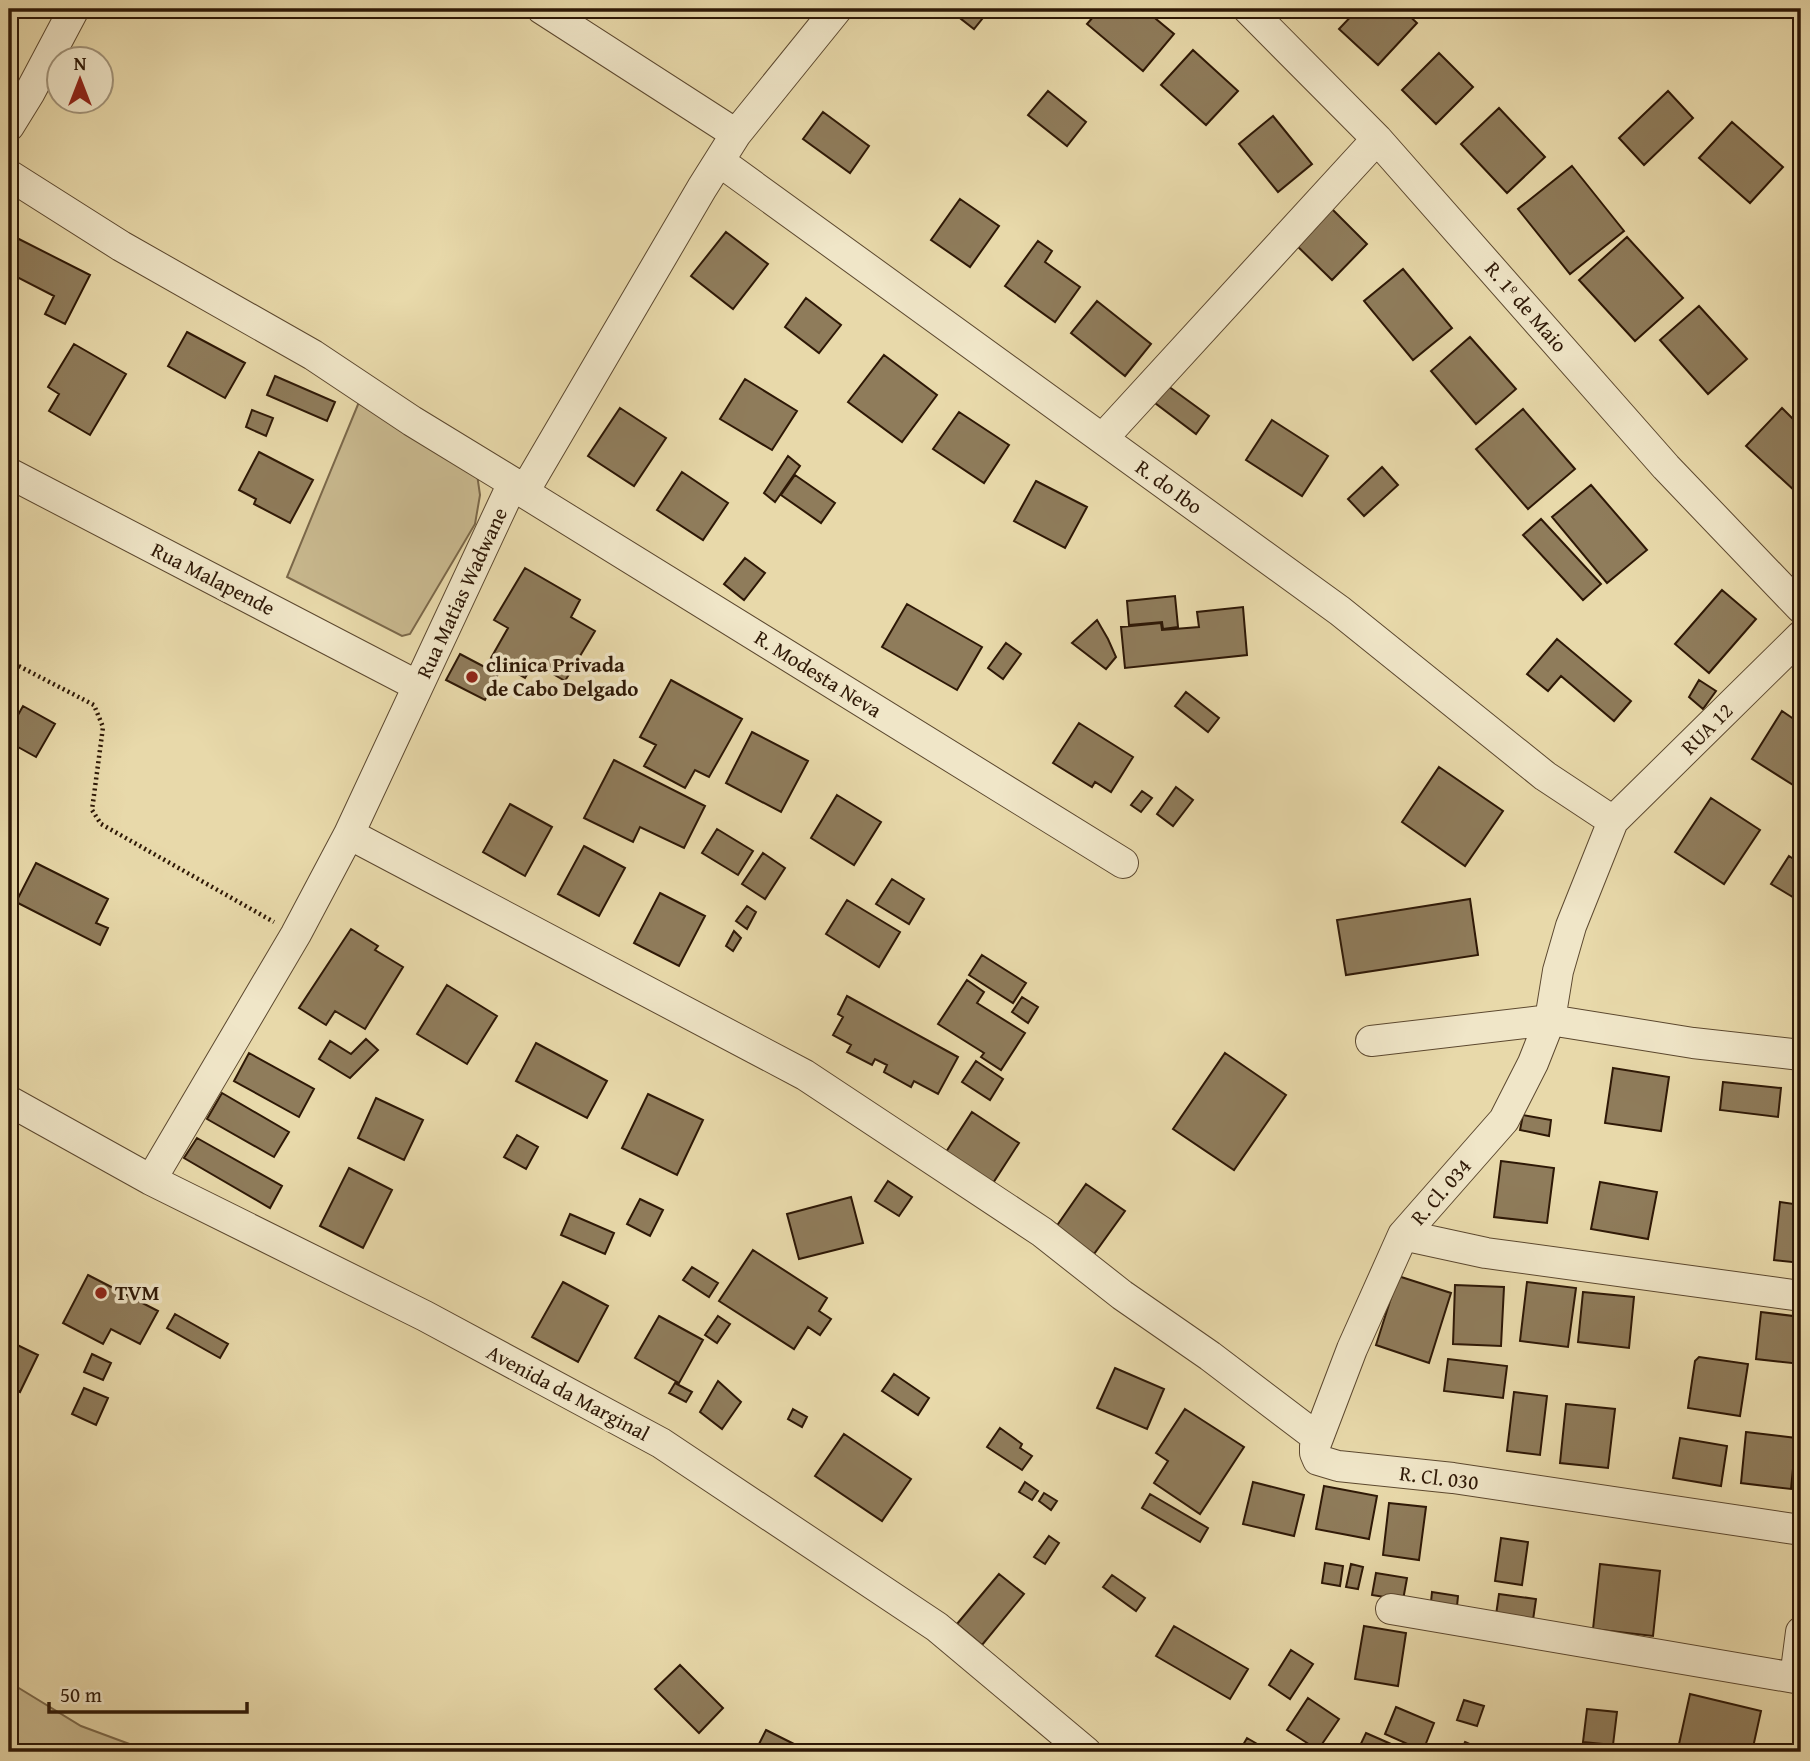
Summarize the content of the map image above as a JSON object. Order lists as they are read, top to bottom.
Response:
{
  "streets": {
    "street": [
      "R. 1º de Maio",
      "R. do Ibo",
      "Rua Malapende",
      "Rua Matias Wadwane",
      "R. Modesta Neva",
      "RUA 12",
      "R. Cl. 034",
      "Avenida da Marginal",
      "R. Cl. 030"
    ]
  },
  "crossings": [
    ["R. do Ibo", "Rua Matias Wadwane"],
    ["R. do Ibo", "RUA 12"],
    ["R. do Ibo", "R. Cl. 034"],
    ["Rua Malapende", "Rua Matias Wadwane"],
    ["Rua Matias Wadwane", "R. Modesta Neva"],
    ["Rua Matias Wadwane", "Avenida da Marginal"],
    ["RUA 12", "R. Cl. 034"]
  ],
  "places": ["clinica Privada de Cabo Delgado", "TVM"],
  "scale_bar": "50 m",
  "north": "top"
}
